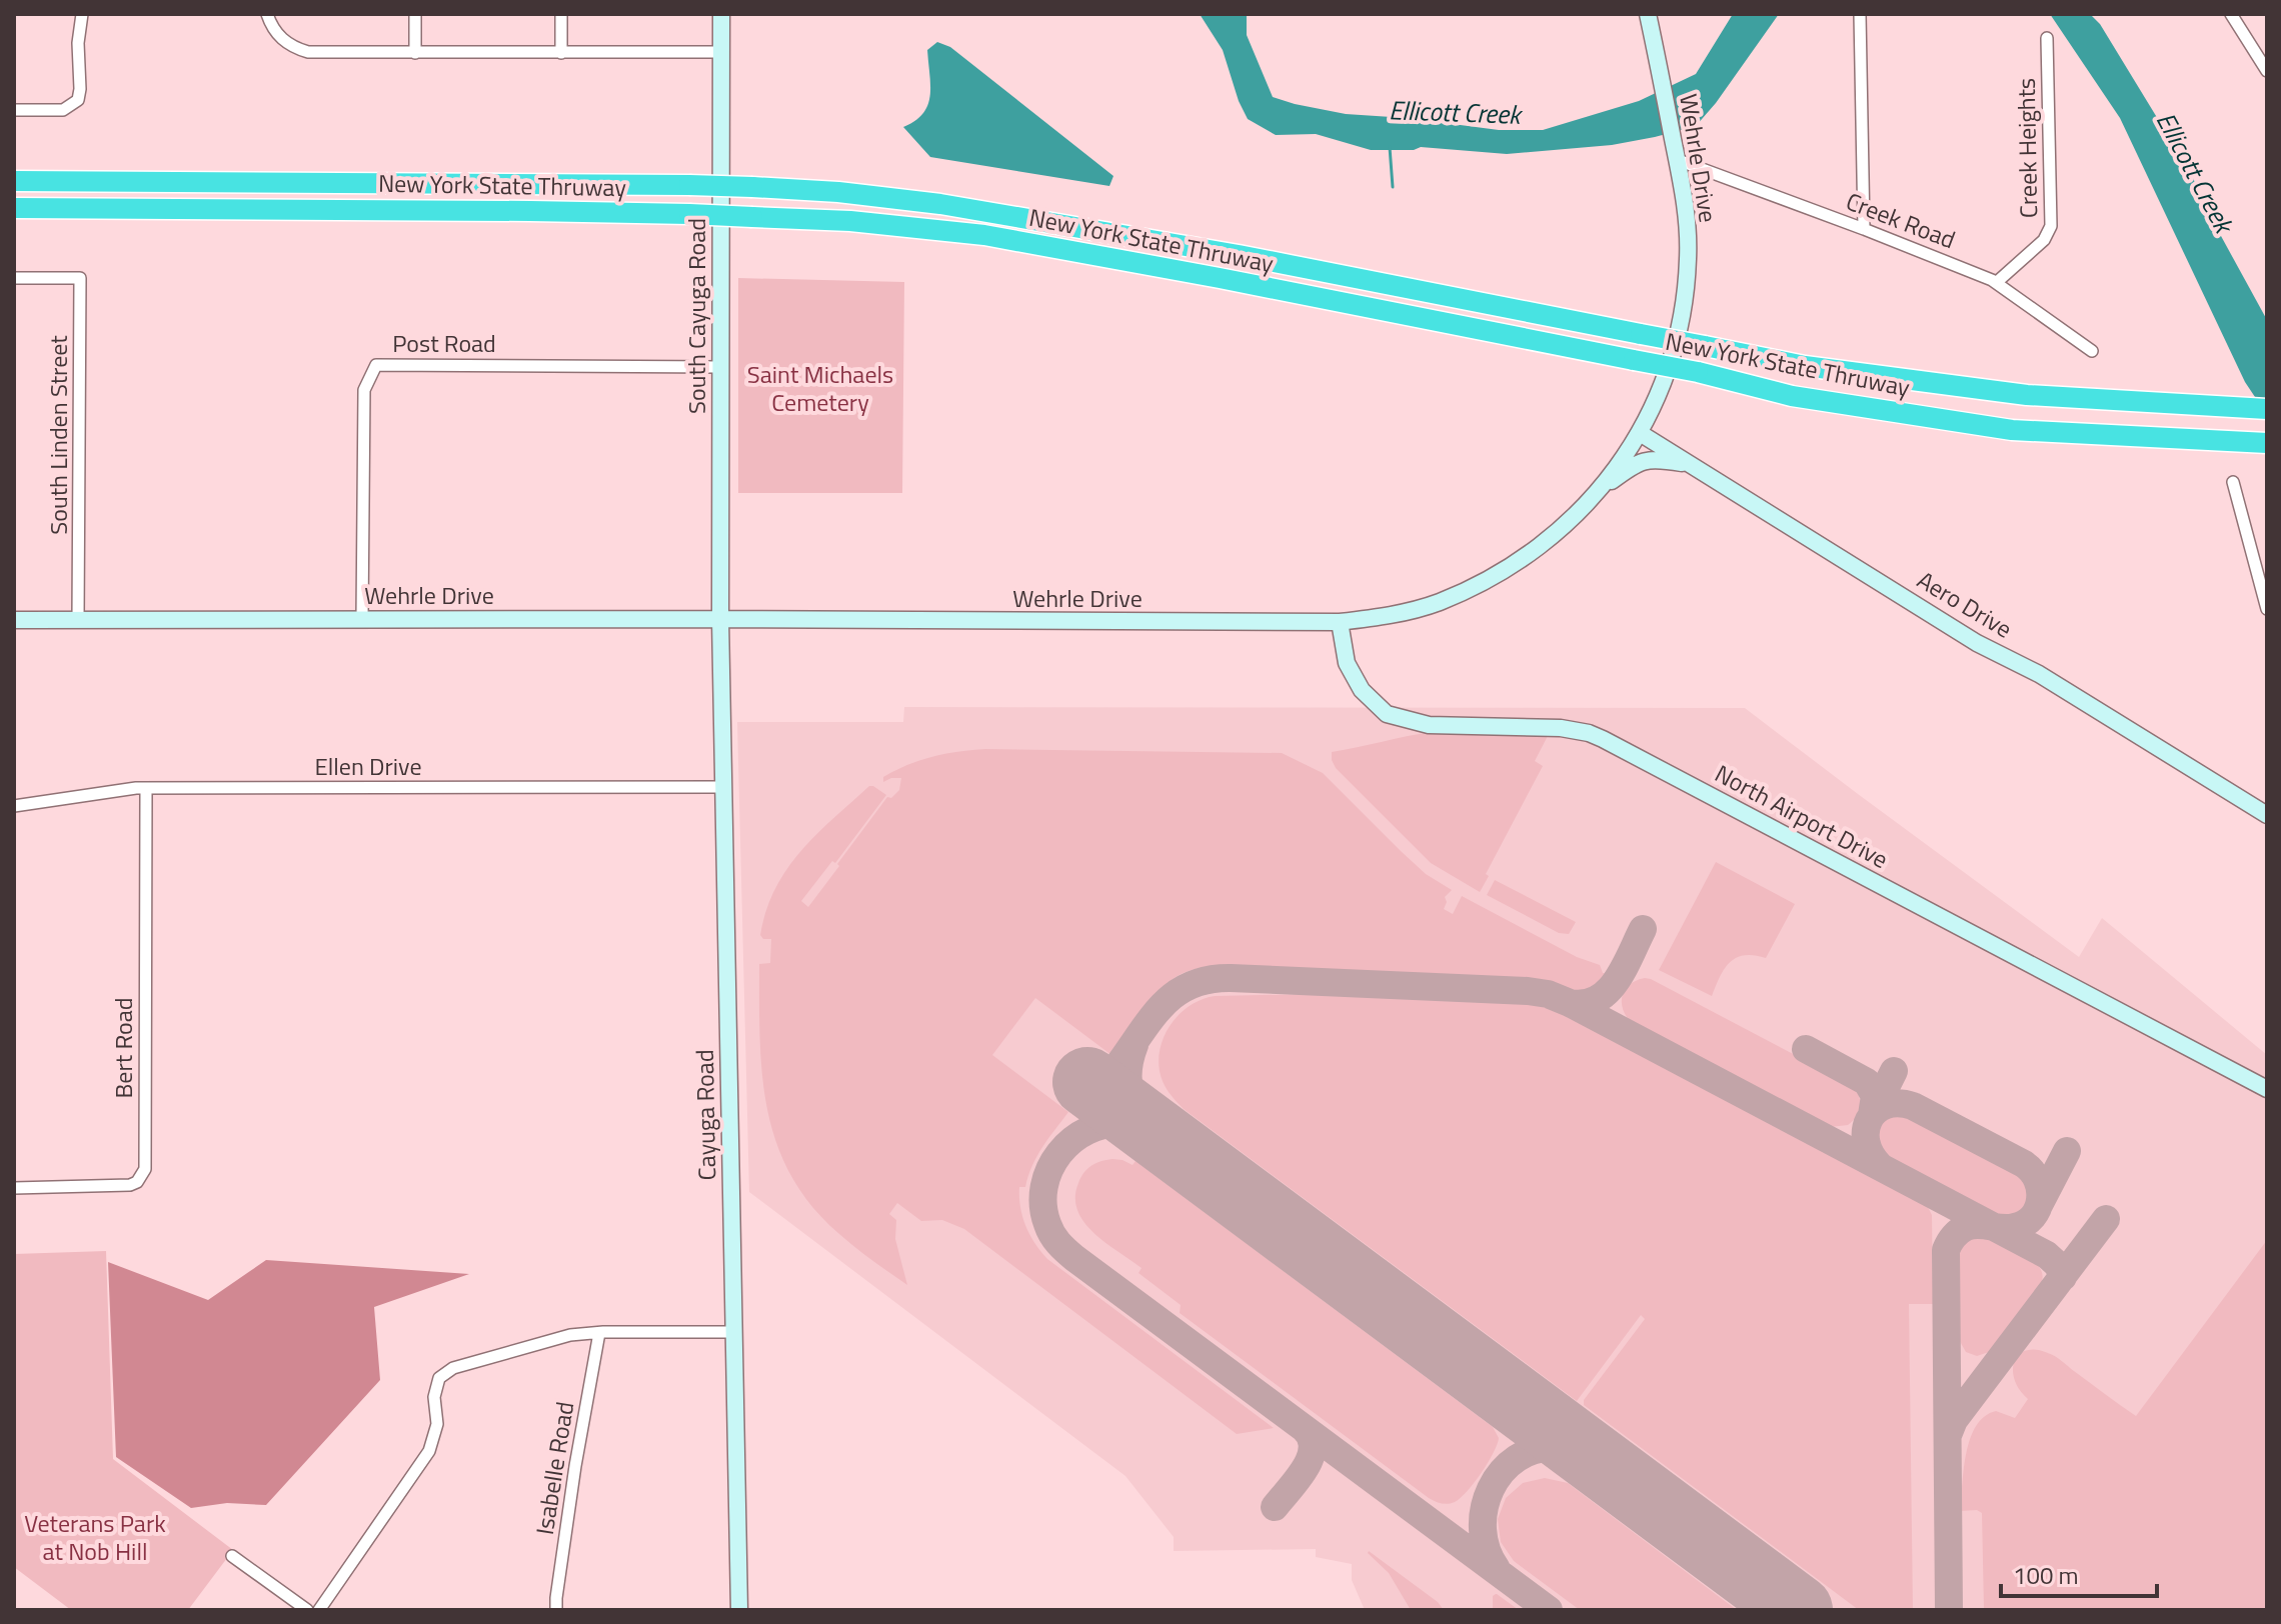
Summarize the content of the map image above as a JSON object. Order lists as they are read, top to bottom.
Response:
{
  "streets": {
    "highway": ["New York State Thruway"],
    "street": [
      "Creek Heights",
      "Wehrle Drive",
      "Creek Road",
      "South Cayuga Road",
      "Post Road",
      "South Linden Street",
      "Aero Drive",
      "Ellen Drive",
      "North Airport Drive",
      "Bert Road",
      "Cayuga Road",
      "Isabelle Road"
    ]
  },
  "crossings": [
    ["Creek Heights", "Creek Road"],
    ["Wehrle Drive", "Creek Road"],
    ["Wehrle Drive", "South Cayuga Road"],
    ["Wehrle Drive", "Post Road"],
    ["Wehrle Drive", "South Linden Street"],
    ["Wehrle Drive", "Aero Drive"],
    ["Wehrle Drive", "North Airport Drive"],
    ["Wehrle Drive", "Cayuga Road"],
    ["South Cayuga Road", "Post Road"],
    ["South Cayuga Road", "Cayuga Road"],
    ["Ellen Drive", "Bert Road"],
    ["Ellen Drive", "Cayuga Road"]
  ],
  "water": ["Ellicott Creek"],
  "parks": ["Saint Michaels Cemetery", "Veterans Park at Nob Hill"],
  "scale_bar": "100 m"
}
